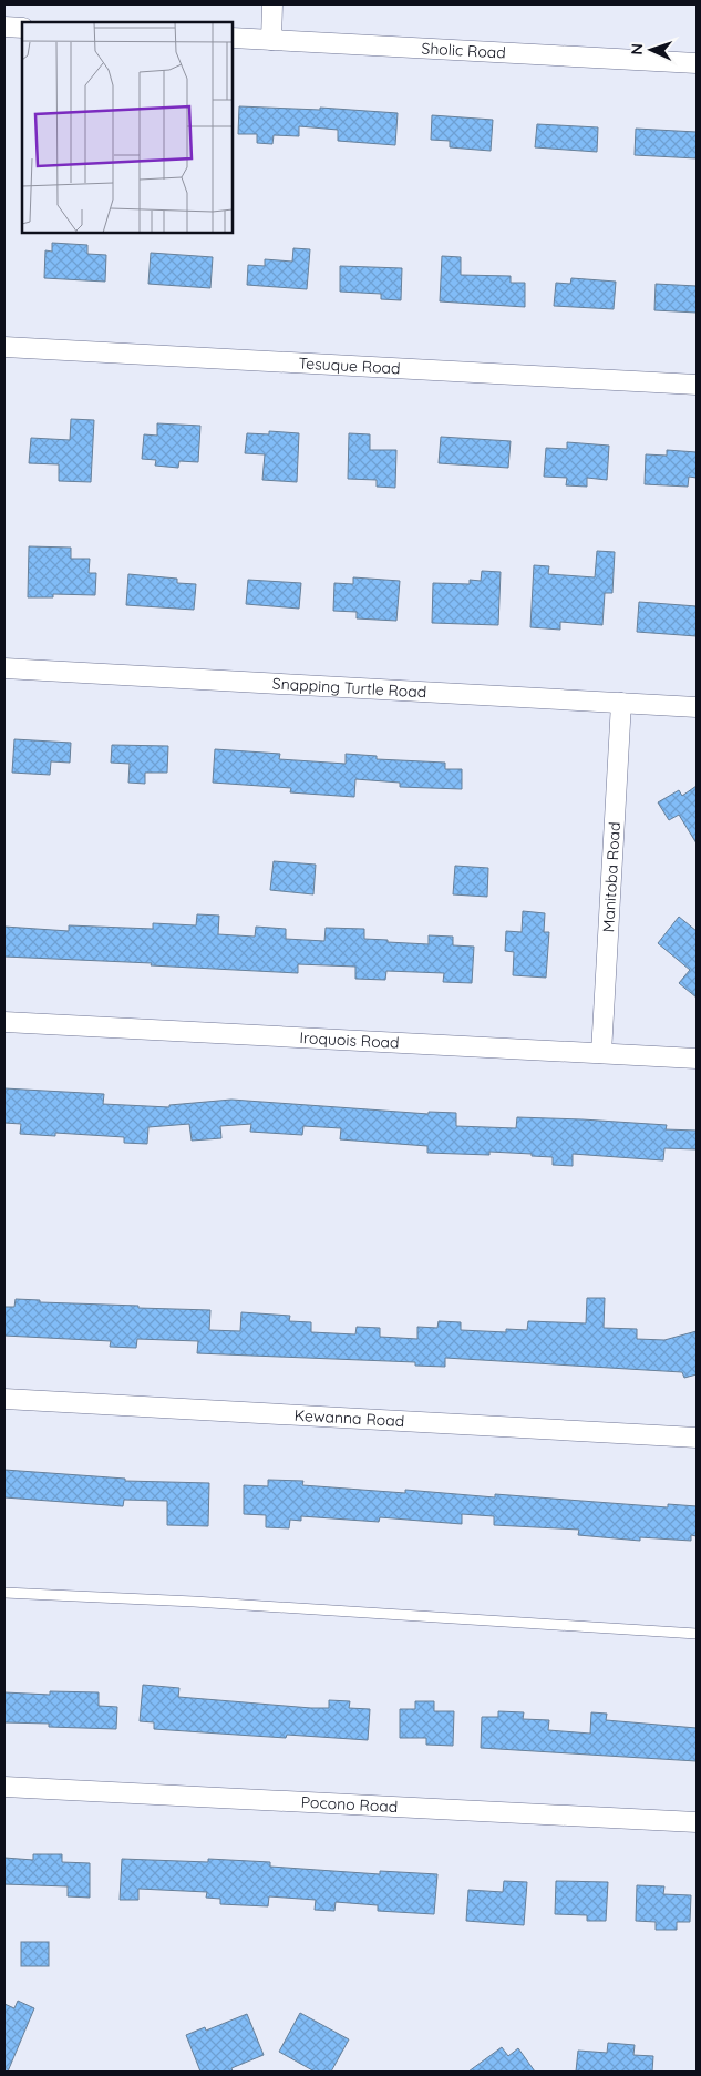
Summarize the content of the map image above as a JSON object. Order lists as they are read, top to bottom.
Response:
{
  "streets": {
    "street": [
      "Sholic Road",
      "Tesuque Road",
      "Snapping Turtle Road",
      "Manitoba Road",
      "Iroquois Road",
      "Kewanna Road",
      "Pocono Road"
    ]
  },
  "crossings": [
    ["Snapping Turtle Road", "Manitoba Road"],
    ["Manitoba Road", "Iroquois Road"]
  ],
  "north": "left"
}
